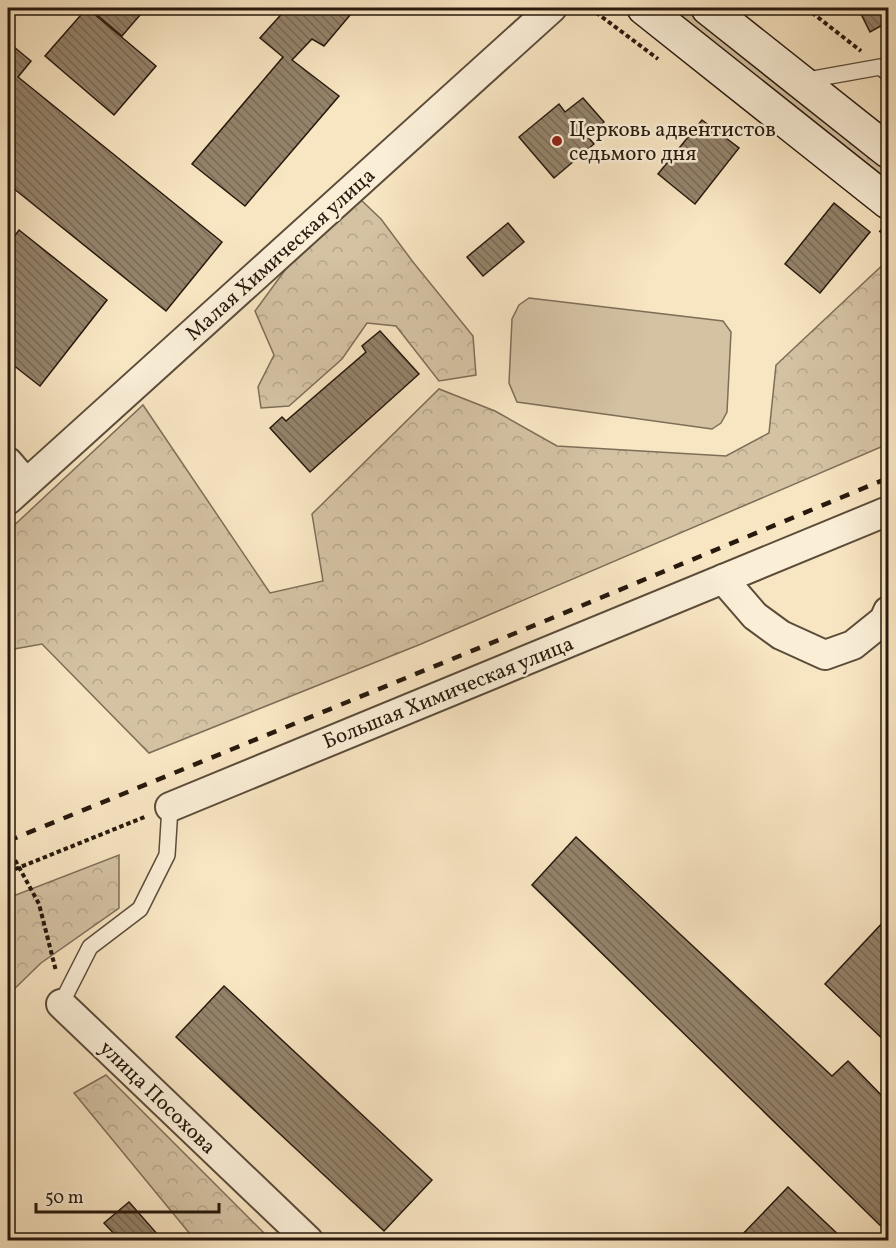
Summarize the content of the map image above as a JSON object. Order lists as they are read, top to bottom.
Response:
{
  "streets": {
    "street": ["Малая Химическая улица", "Большая Химическая улица", "улица Посохова"]
  },
  "places": ["Церковь адвентистов седьмого дня"],
  "scale_bar": "50 m"
}
